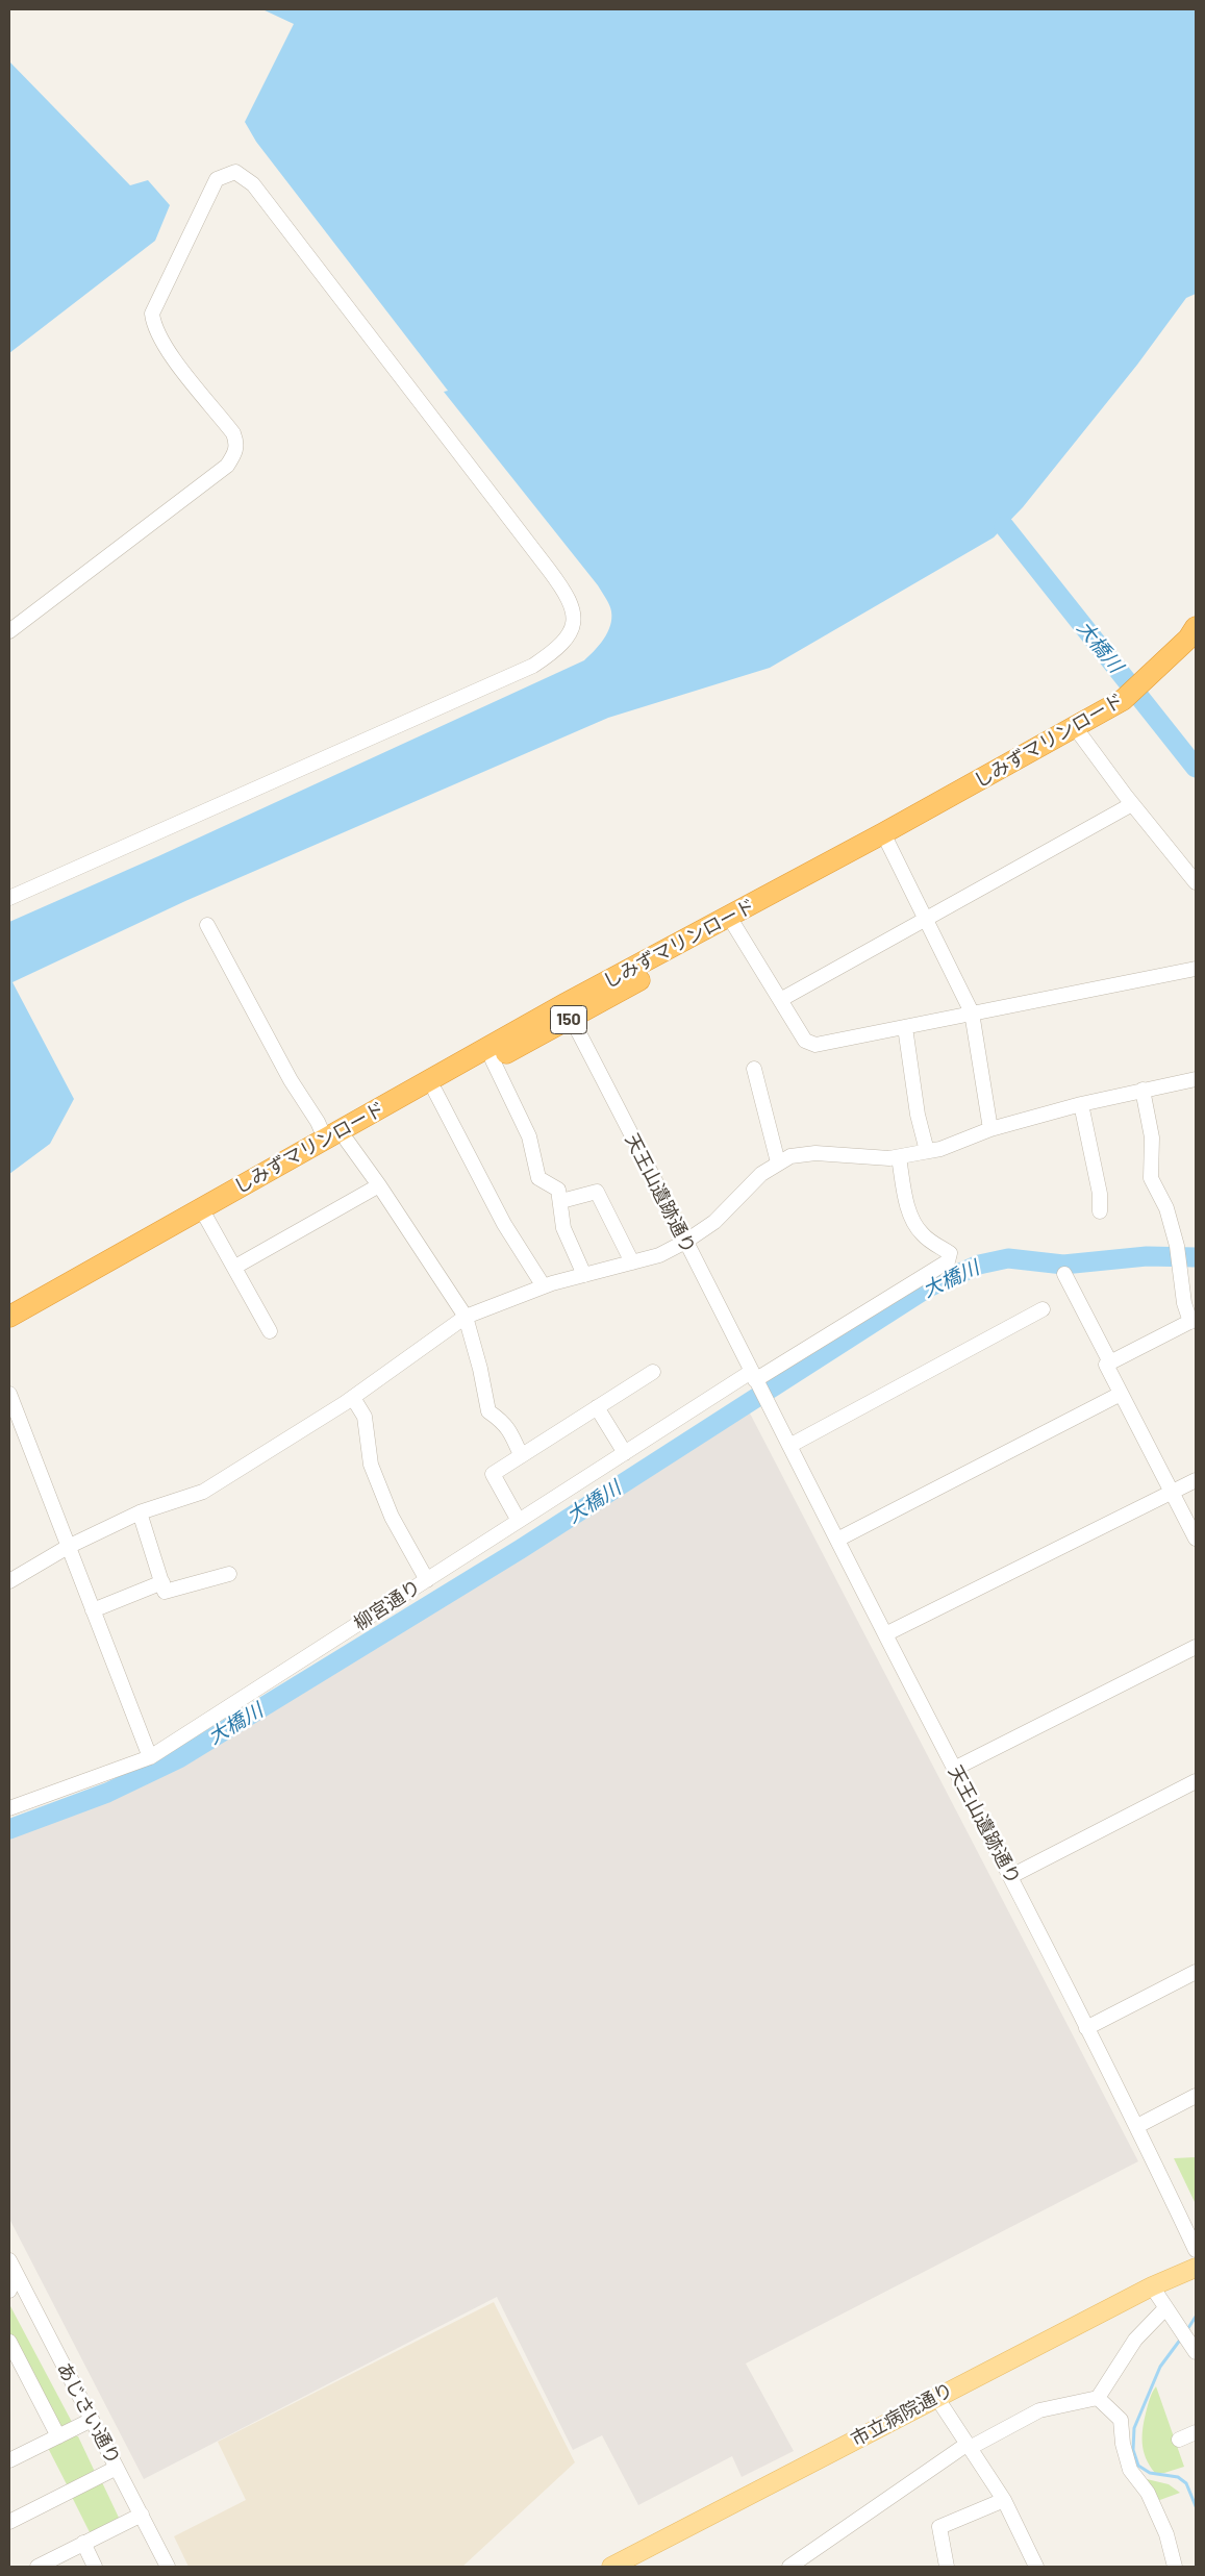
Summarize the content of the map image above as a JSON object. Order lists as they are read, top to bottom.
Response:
{
  "streets": {
    "highway": ["しみずマリンロード", "150"],
    "main road": ["市立病院通り"],
    "street": ["天王山遺跡通り", "柳宮通り", "あじさい通り"]
  },
  "crossings": [
    ["しみずマリンロード", "天王山遺跡通り"],
    ["天王山遺跡通り", "柳宮通り"]
  ],
  "water": ["大橋川"]
}
